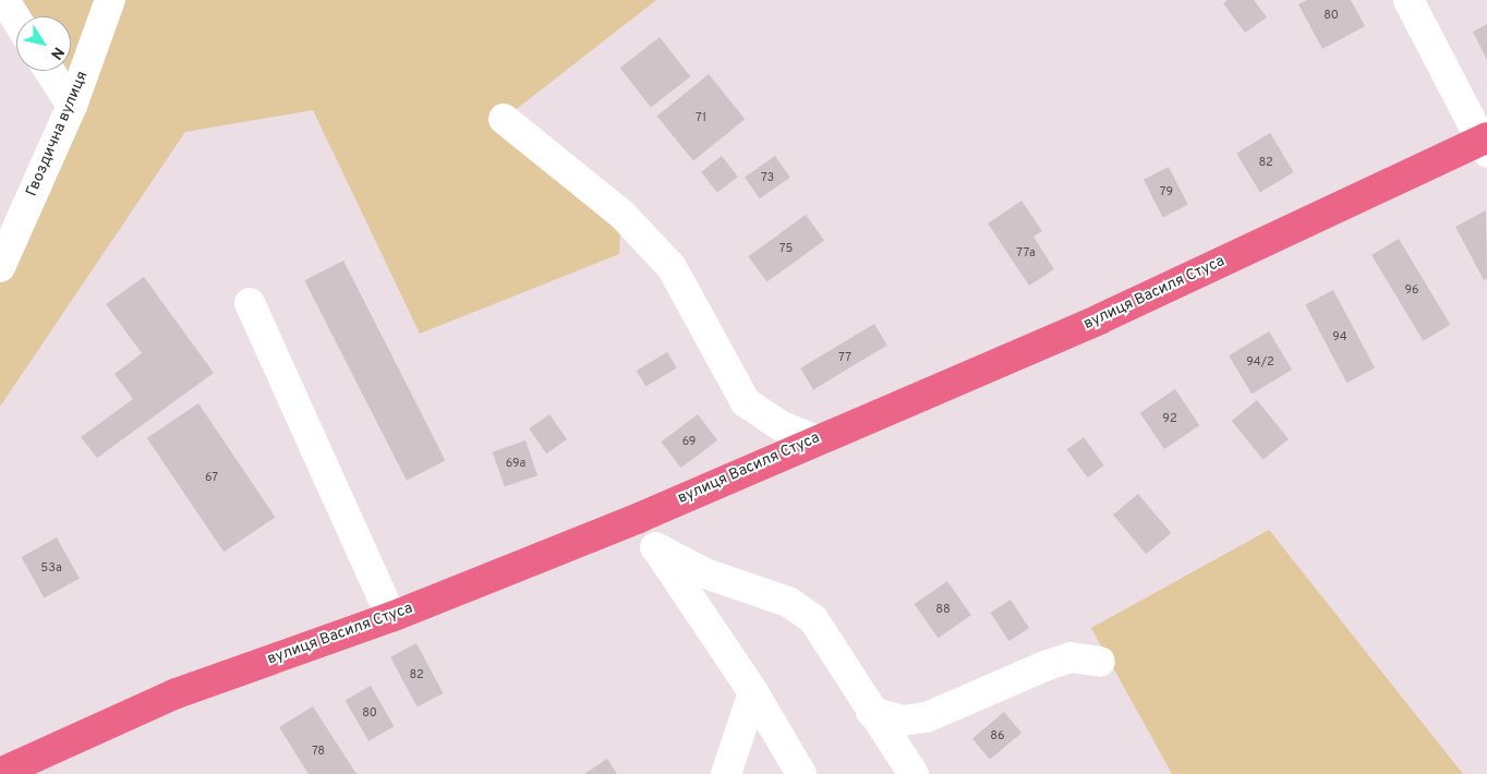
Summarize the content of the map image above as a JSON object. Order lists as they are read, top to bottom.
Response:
{
  "streets": {
    "main road": ["вулиця Василя Стуса"],
    "street": ["Гвоздична вулиця"]
  },
  "house_numbers": [
    "80",
    "71",
    "82",
    "73",
    "79",
    "75",
    "77а",
    "96",
    "94",
    "77",
    "94/2",
    "92",
    "69",
    "69а",
    "67",
    "53а",
    "88",
    "82",
    "80",
    "86",
    "78"
  ],
  "north": "bottom right"
}
